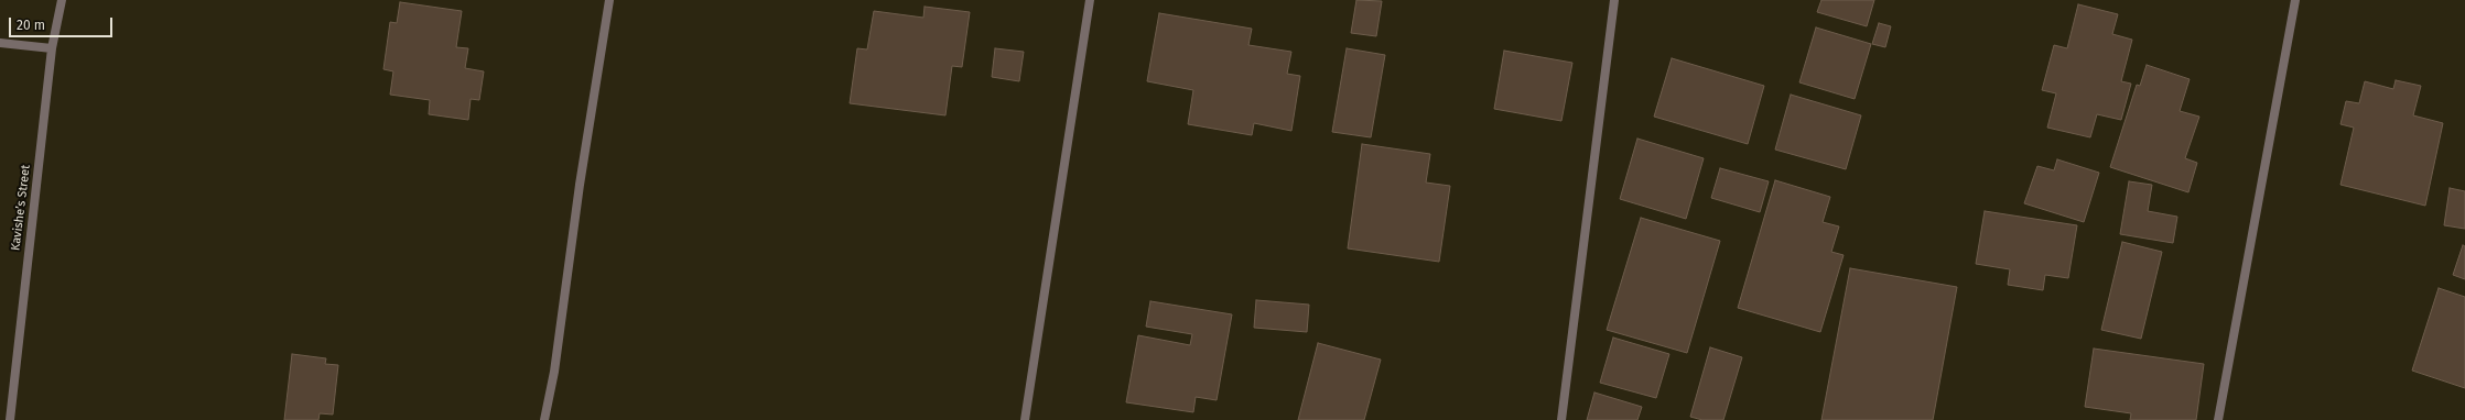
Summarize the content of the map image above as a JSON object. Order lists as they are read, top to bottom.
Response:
{
  "streets": {
    "street": ["Kavishe’s Street"]
  },
  "scale_bar": "20 m"
}
